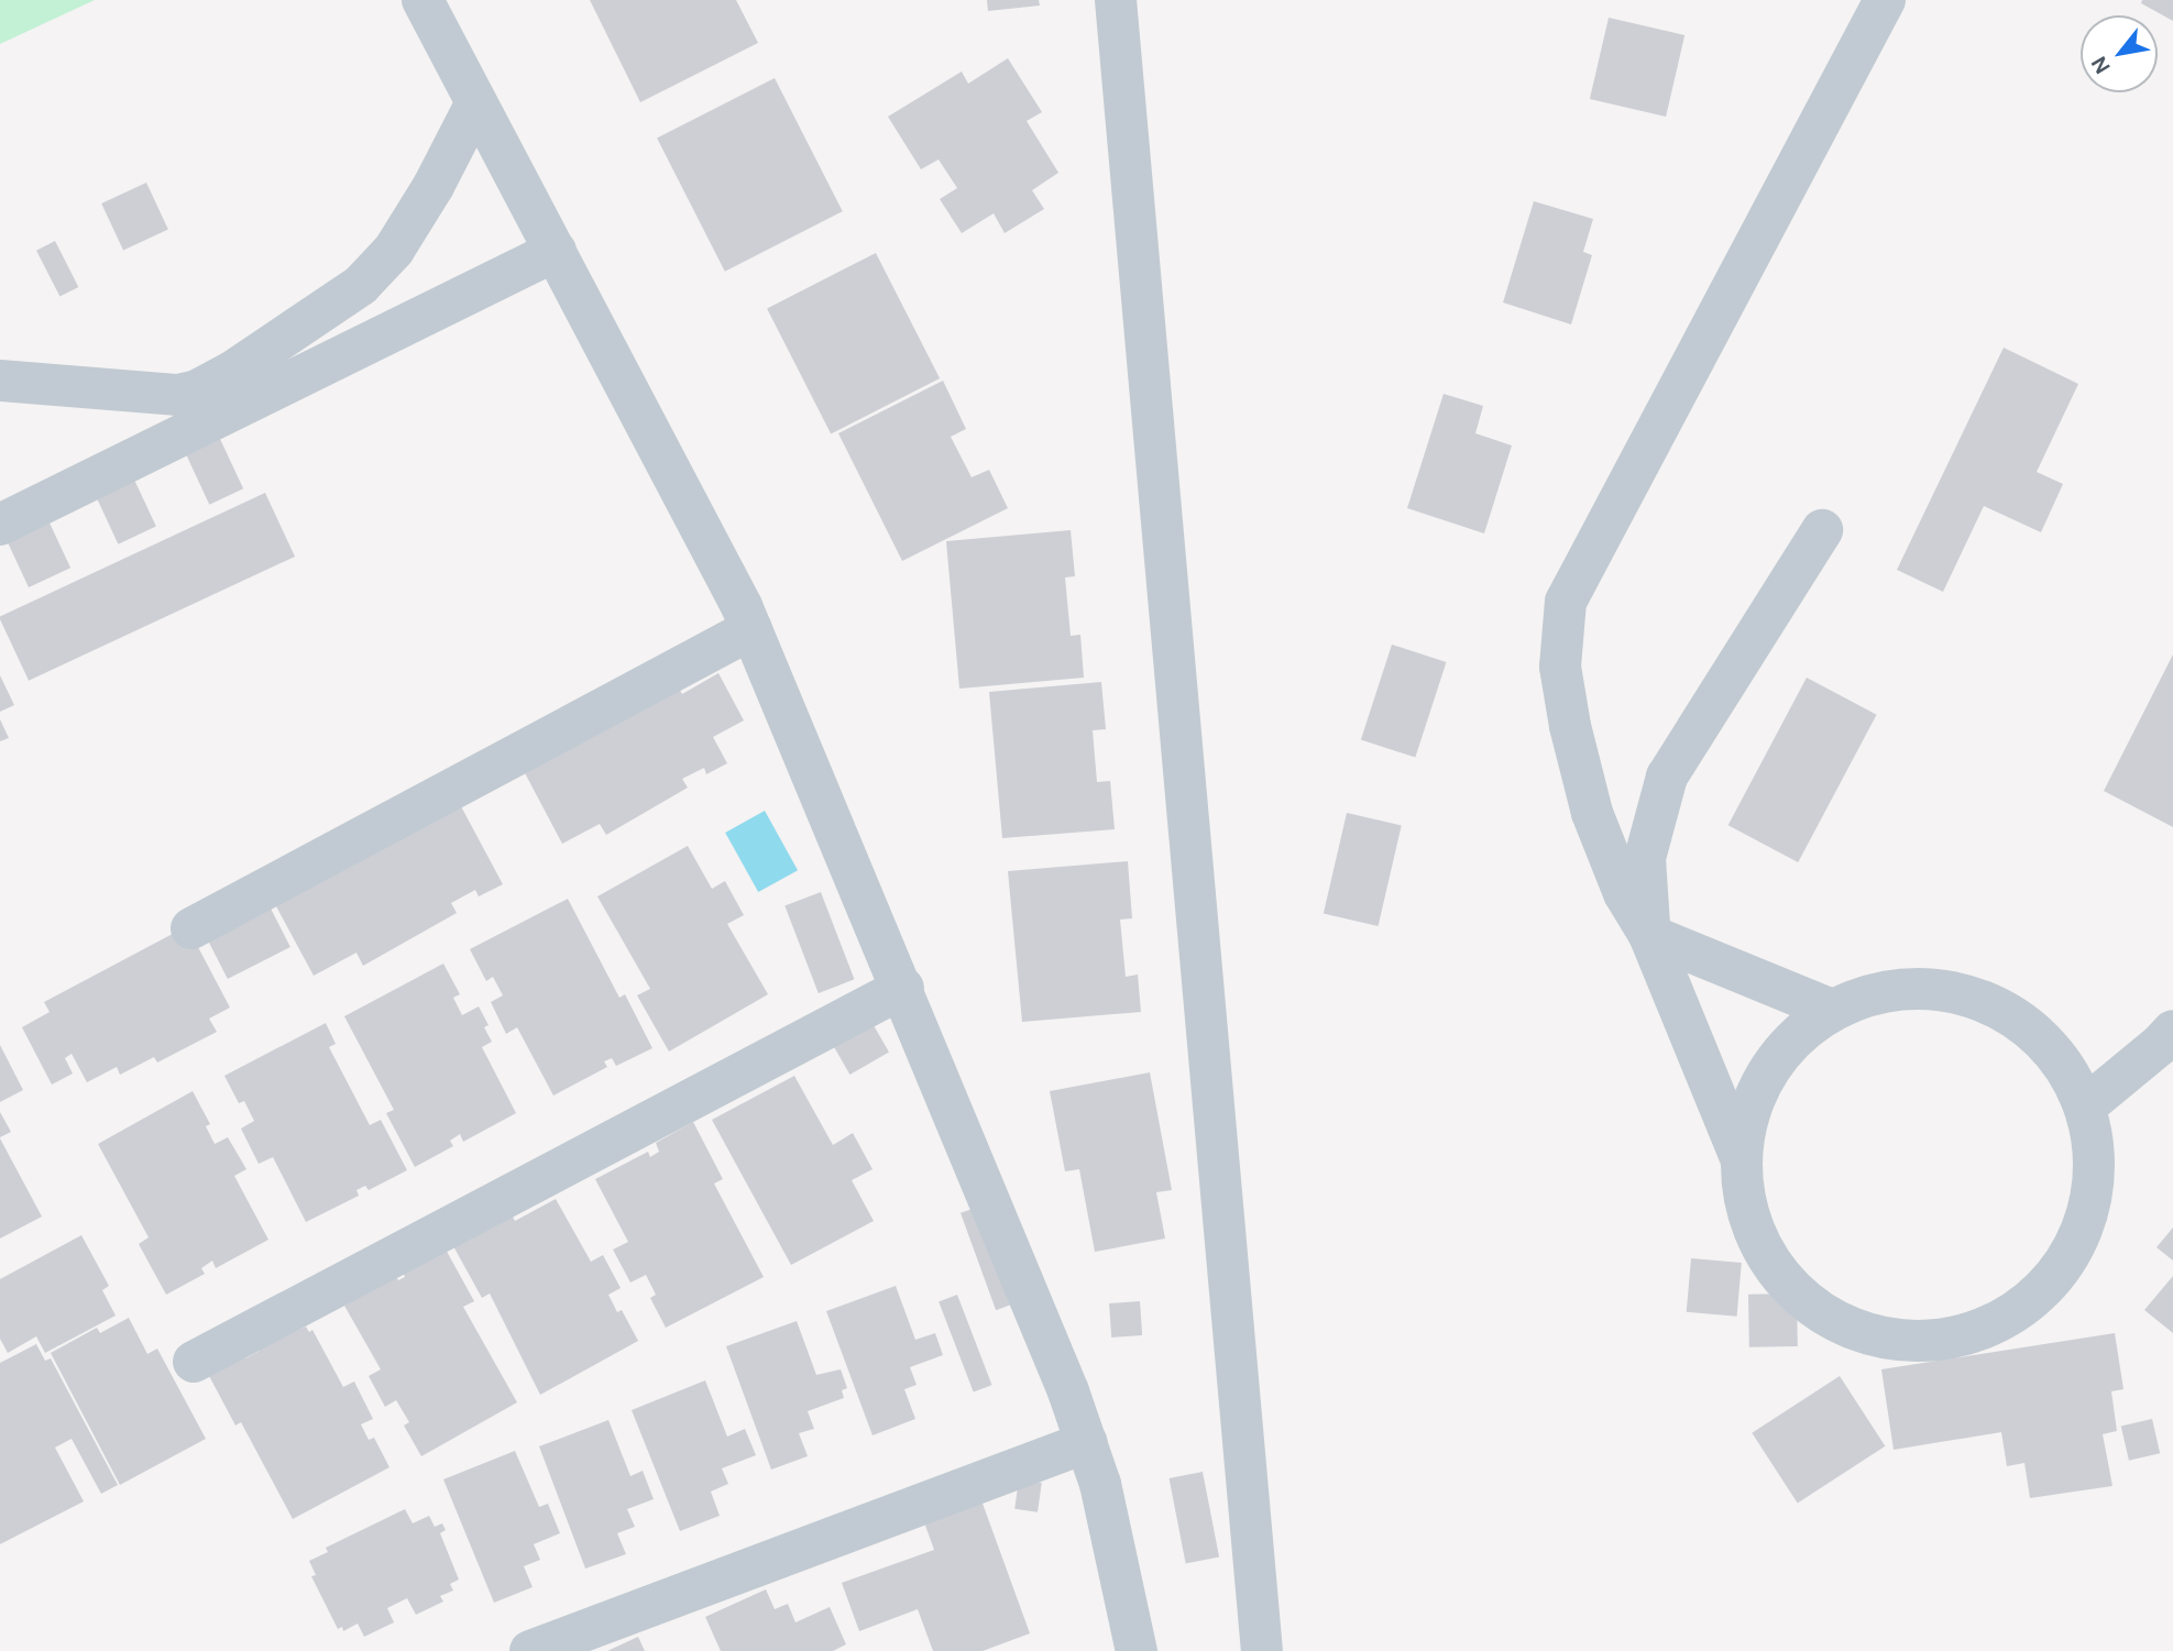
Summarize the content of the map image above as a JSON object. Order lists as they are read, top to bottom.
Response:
{
  "north": "bottom left"
}
